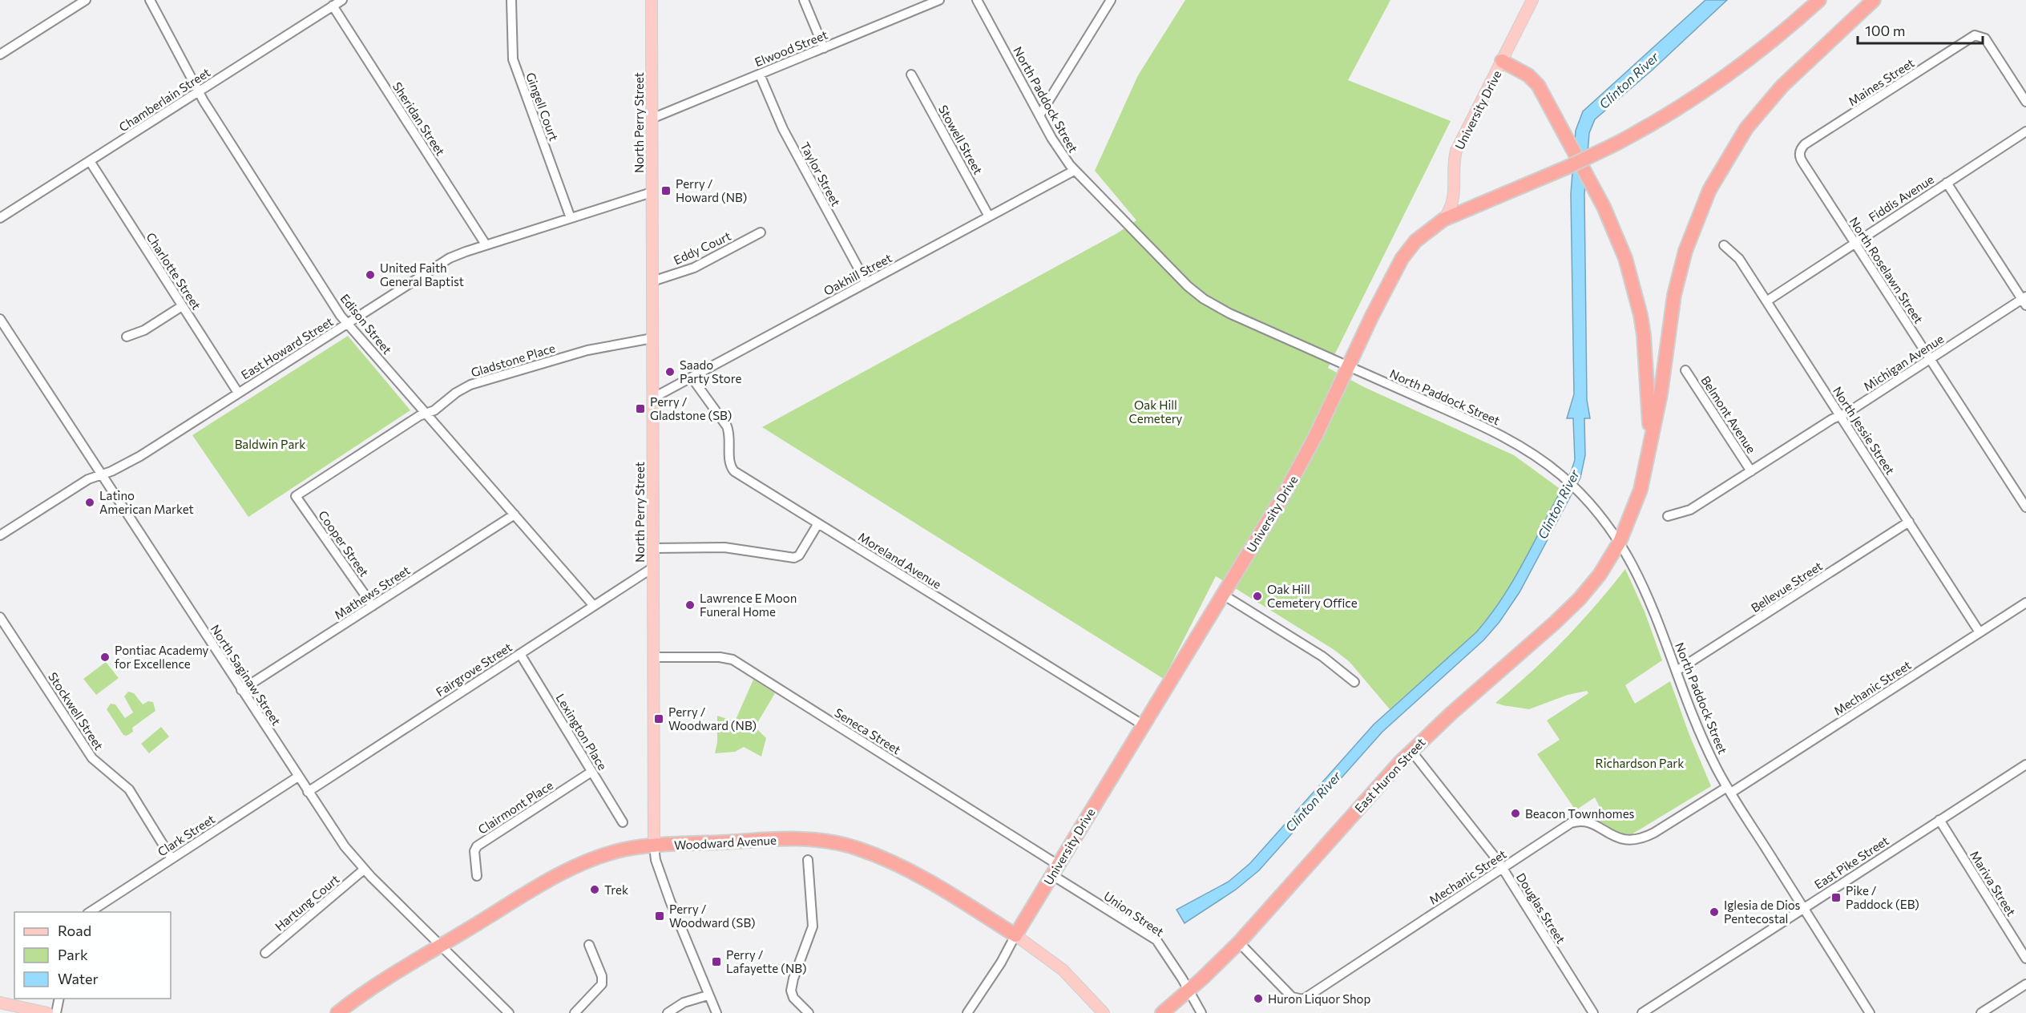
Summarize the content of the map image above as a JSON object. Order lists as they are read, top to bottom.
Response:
{
  "streets": {
    "highway": ["University Drive", "East Huron Street", "Woodward Avenue"],
    "main road": ["North Perry Street"],
    "street": [
      "Elwood Street",
      "Maines Street",
      "Chamberlain Street",
      "North Paddock Street",
      "Gingell Court",
      "Sheridan Street",
      "Stowell Street",
      "Taylor Street",
      "Fiddis Avenue",
      "Eddy Court",
      "North Roselawn Street",
      "Charlotte Street",
      "Oakhill Street",
      "Edison Street",
      "East Howard Street",
      "Gladstone Place",
      "Michigan Avenue",
      "Belmont Avenue",
      "North Jessie Street",
      "Cooper Street",
      "Moreland Avenue",
      "Bellevue Street",
      "Mathews Street",
      "Fairgrove Street",
      "North Saginaw Street",
      "Mechanic Street",
      "Stockwell Street",
      "Seneca Street",
      "Lexington Place",
      "Clairmont Place",
      "Clark Street",
      "East Pike Street",
      "Mariva Street",
      "Hartung Court",
      "Douglas Street",
      "Union Street"
    ]
  },
  "crossings": [
    ["Elwood Street", "North Perry Street"],
    ["Elwood Street", "Taylor Street"],
    ["Maines Street", "North Roselawn Street"],
    ["Chamberlain Street", "Sheridan Street"],
    ["Chamberlain Street", "Charlotte Street"],
    ["Chamberlain Street", "Edison Street"],
    ["North Paddock Street", "University Drive"],
    ["North Paddock Street", "Oakhill Street"],
    ["North Paddock Street", "Bellevue Street"],
    ["North Paddock Street", "Mechanic Street"],
    ["North Paddock Street", "East Huron Street"],
    ["North Paddock Street", "East Pike Street"],
    ["Gingell Court", "East Howard Street"],
    ["University Drive", "Moreland Avenue"],
    ["University Drive", "Seneca Street"],
    ["University Drive", "Woodward Avenue"],
    ["University Drive", "Union Street"],
    ["Sheridan Street", "East Howard Street"],
    ["North Perry Street", "Eddy Court"],
    ["North Perry Street", "Oakhill Street"],
    ["North Perry Street", "East Howard Street"],
    ["North Perry Street", "Gladstone Place"],
    ["North Perry Street", "Fairgrove Street"],
    ["North Perry Street", "Seneca Street"],
    ["North Perry Street", "Woodward Avenue"],
    ["Stowell Street", "Oakhill Street"],
    ["Taylor Street", "Oakhill Street"],
    ["Fiddis Avenue", "North Roselawn Street"],
    ["Fiddis Avenue", "North Jessie Street"],
    ["North Roselawn Street", "Michigan Avenue"],
    ["Charlotte Street", "East Howard Street"],
    ["Oakhill Street", "Moreland Avenue"],
    ["Edison Street", "East Howard Street"],
    ["Edison Street", "Gladstone Place"],
    ["Edison Street", "Mathews Street"],
    ["Edison Street", "Fairgrove Street"],
    ["East Howard Street", "North Saginaw Street"],
    ["Gladstone Place", "Cooper Street"],
    ["Michigan Avenue", "Belmont Avenue"],
    ["Michigan Avenue", "North Jessie Street"],
    ["North Jessie Street", "Bellevue Street"],
    ["North Jessie Street", "Mechanic Street"],
    ["Cooper Street", "Mathews Street"],
    ["Mathews Street", "North Saginaw Street"],
    ["Fairgrove Street", "North Saginaw Street"],
    ["Fairgrove Street", "Lexington Place"],
    ["North Saginaw Street", "Clark Street"],
    ["North Saginaw Street", "Woodward Avenue"],
    ["North Saginaw Street", "Hartung Court"],
    ["Mechanic Street", "East Huron Street"],
    ["Mechanic Street", "Douglas Street"],
    ["Stockwell Street", "Clark Street"],
    ["Seneca Street", "Union Street"],
    ["Lexington Place", "Clairmont Place"],
    ["East Huron Street", "Douglas Street"],
    ["East Huron Street", "Union Street"],
    ["East Pike Street", "Mariva Street"]
  ],
  "water": ["Clinton River"],
  "parks": ["Oak Hill Cemetery", "Baldwin Park", "Richardson Park"],
  "places": {
    "transit": [
      "Perry / Howard (NB)",
      "Perry / Gladstone (SB)",
      "Perry / Woodward (NB)",
      "Pike / Paddock (EB)",
      "Perry / Woodward (SB)",
      "Perry / Lafayette (NB)"
    ],
    "other": [
      "United Faith General Baptist",
      "Saado Party Store",
      "Latino American Market",
      "Oak Hill Cemetery Office",
      "Lawrence E Moon Funeral Home",
      "Pontiac Academy for Excellence",
      "Beacon Townhomes",
      "Trek",
      "Iglesia de Dios Pentecostal",
      "Huron Liquor Shop"
    ]
  },
  "legend": ["Road", "Park", "Water"],
  "scale_bar": "100 m"
}
